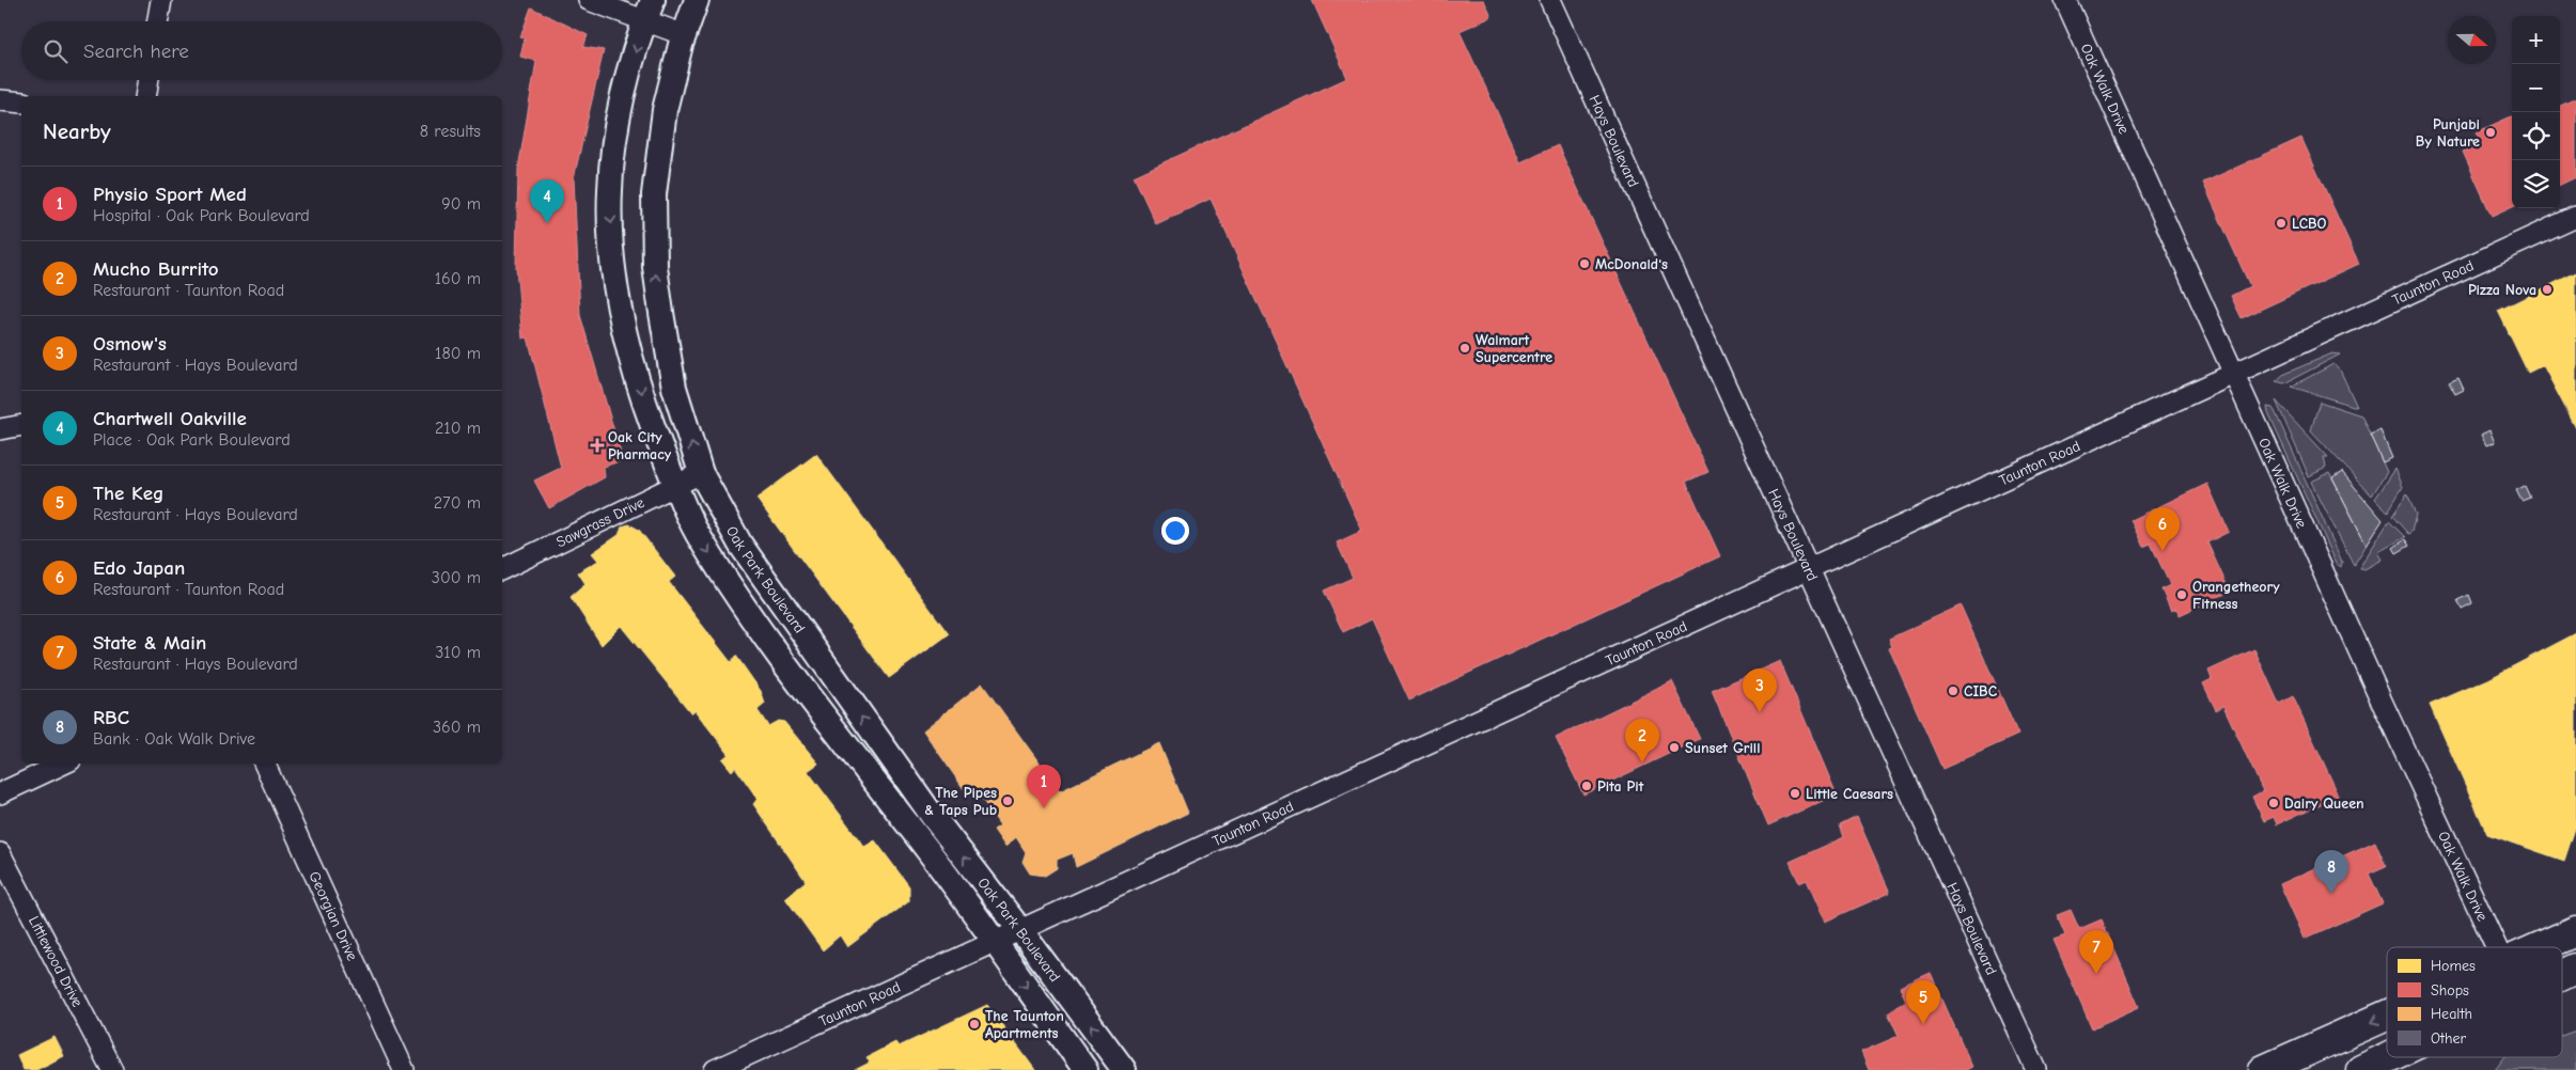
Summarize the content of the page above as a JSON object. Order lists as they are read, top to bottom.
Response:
{
  "streets": {
    "street": [
      "Oak Walk Drive",
      "Hays Boulevard",
      "Taunton Road",
      "Sawgrass Drive",
      "Oak Park Boulevard",
      "Georgian Drive",
      "Littlewood Drive"
    ]
  },
  "crossings": [
    ["Oak Walk Drive", "Taunton Road"],
    ["Hays Boulevard", "Taunton Road"],
    ["Taunton Road", "Oak Park Boulevard"],
    ["Sawgrass Drive", "Oak Park Boulevard"]
  ],
  "places": {
    "other": [
      "Punjabi By Nature",
      "LCBO",
      "McDonald's",
      "Pizza Nova",
      "Walmart Supercentre",
      "Orangetheory Fitness",
      "CIBC",
      "Sunset Grill",
      "Pita Pit",
      "Little Caesars",
      "The Pipes & Taps Pub",
      "Dairy Queen",
      "The Taunton Apartments"
    ],
    "health": ["Oak City Pharmacy"]
  },
  "legend": [
    "Homes",
    "Shops",
    "Health",
    "Other"
  ],
  "north": "right",
  "page": {
    "map_buttons": ["+", "−"],
    "search": "Search here",
    "heading": ["Nearby", "8 results"],
    "list": [
      {
        "mark": "1",
        "name": "Physio Sport Med",
        "note": "Hospital · Oak Park Boulevard",
        "value": "90 m"
      },
      {
        "mark": "2",
        "name": "Mucho Burrito",
        "note": "Restaurant · Taunton Road",
        "value": "160 m"
      },
      {
        "mark": "3",
        "name": "Osmow's",
        "note": "Restaurant · Hays Boulevard",
        "value": "180 m"
      },
      {
        "mark": "4",
        "name": "Chartwell Oakville",
        "note": "Place · Oak Park Boulevard",
        "value": "210 m"
      },
      {
        "mark": "5",
        "name": "The Keg",
        "note": "Restaurant · Hays Boulevard",
        "value": "270 m"
      },
      {
        "mark": "6",
        "name": "Edo Japan",
        "note": "Restaurant · Taunton Road",
        "value": "300 m"
      },
      {
        "mark": "7",
        "name": "State & Main",
        "note": "Restaurant · Hays Boulevard",
        "value": "310 m"
      },
      {
        "mark": "8",
        "name": "RBC",
        "note": "Bank · Oak Walk Drive",
        "value": "360 m"
      }
    ],
    "pins": [
      "4",
      "6",
      "3",
      "2",
      "1",
      "8",
      "7",
      "5"
    ]
  }
}
